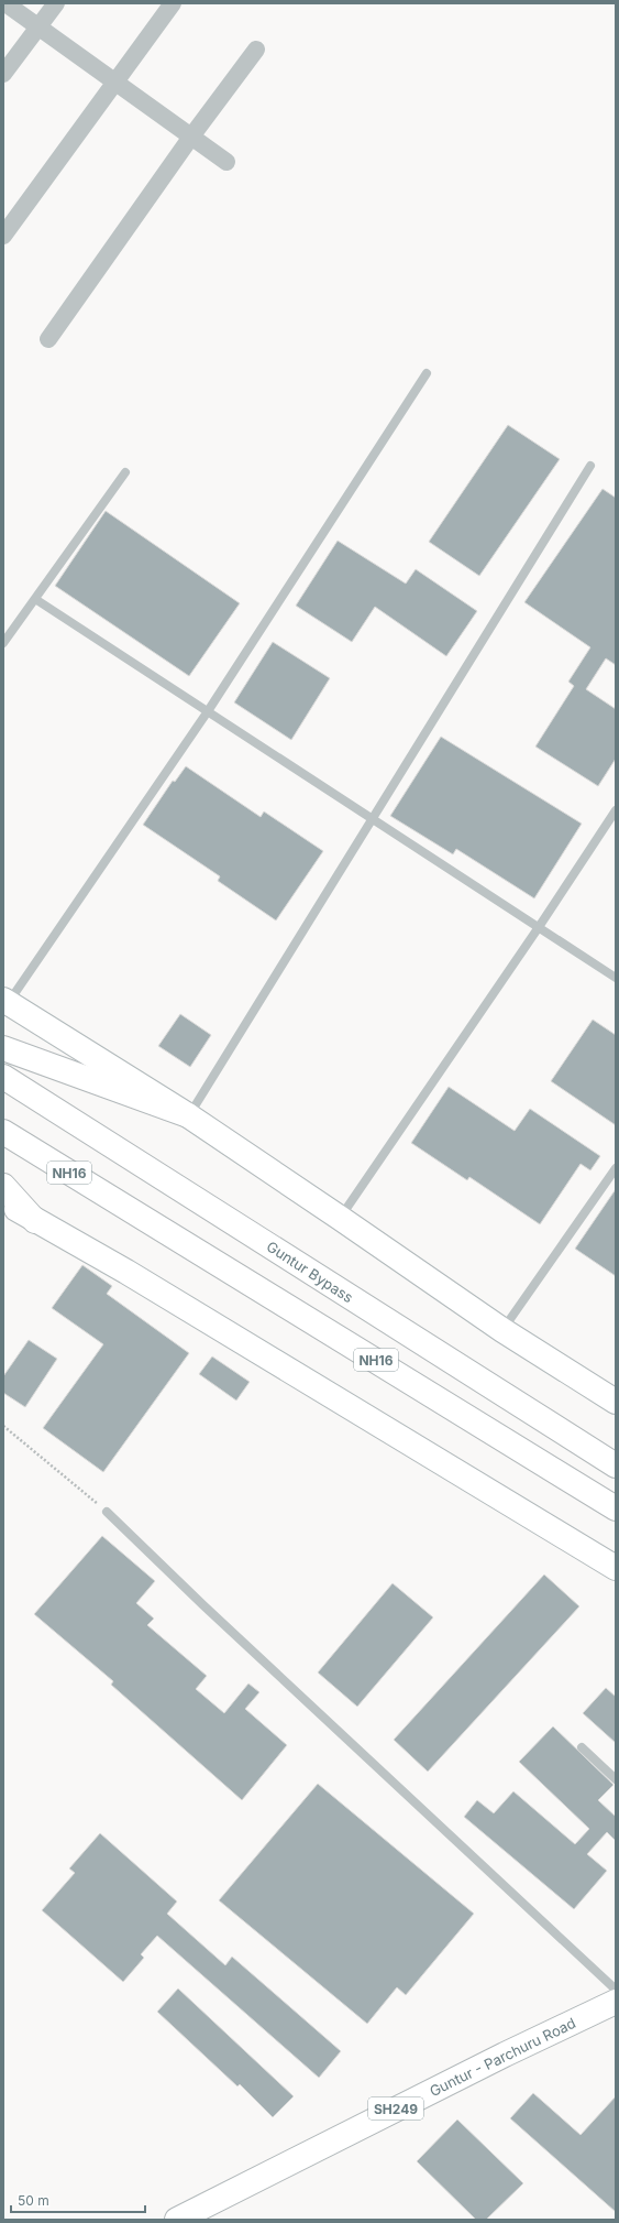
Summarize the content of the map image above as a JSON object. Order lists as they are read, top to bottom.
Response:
{
  "streets": {
    "main road": [
      "NH16",
      "Guntur Bypass",
      "Guntur - Parchuru Road",
      "SH249"
    ]
  },
  "scale_bar": "50 m"
}
